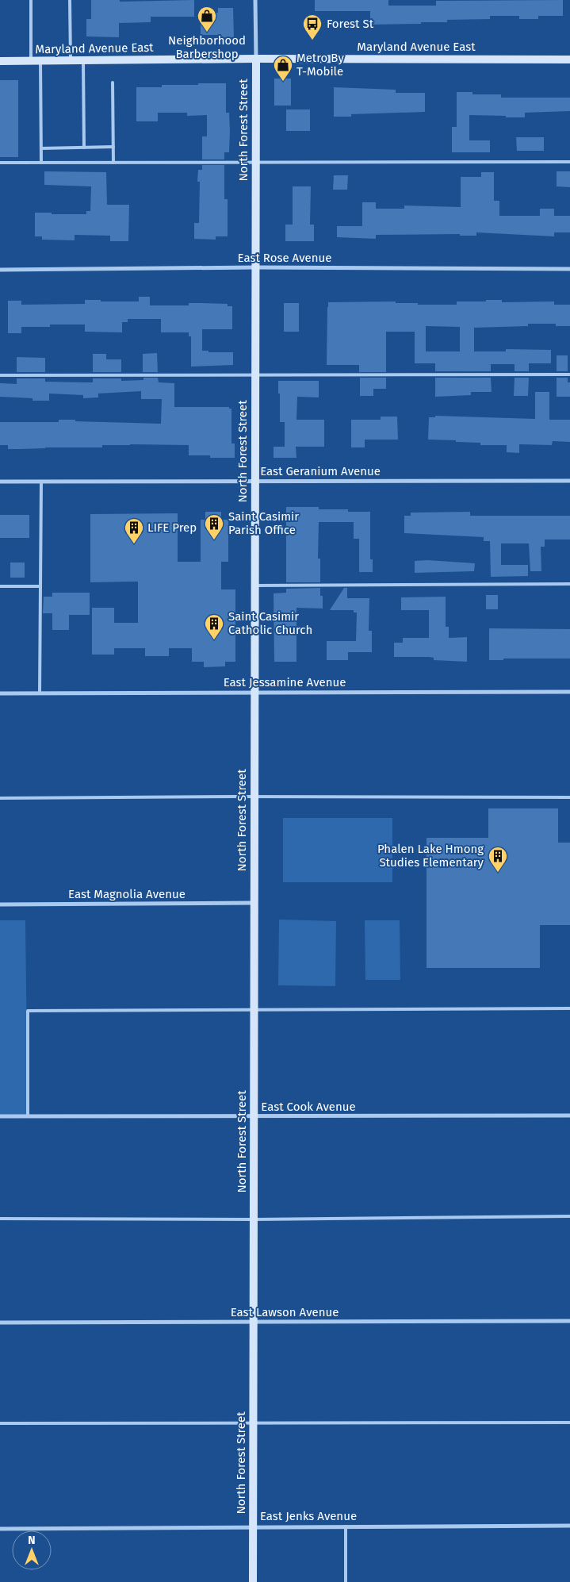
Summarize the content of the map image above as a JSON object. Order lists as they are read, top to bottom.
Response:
{
  "streets": {
    "street": [
      "Maryland Avenue East",
      "North Forest Street",
      "East Rose Avenue",
      "East Geranium Avenue",
      "East Jessamine Avenue",
      "East Magnolia Avenue",
      "East Cook Avenue",
      "East Lawson Avenue",
      "East Jenks Avenue"
    ]
  },
  "crossings": [
    ["Maryland Avenue East", "North Forest Street"],
    ["North Forest Street", "East Rose Avenue"],
    ["North Forest Street", "East Geranium Avenue"],
    ["North Forest Street", "East Jessamine Avenue"],
    ["North Forest Street", "East Magnolia Avenue"],
    ["North Forest Street", "East Cook Avenue"],
    ["North Forest Street", "East Lawson Avenue"],
    ["North Forest Street", "East Jenks Avenue"]
  ],
  "places": {
    "shop": ["Neighborhood Barbershop", "Metro By T-Mobile"],
    "bus stop": ["Forest St"],
    "building": [
      "Saint Casimir Parish Office",
      "LIFE Prep",
      "Saint Casimir Catholic Church",
      "Phalen Lake Hmong Studies Elementary"
    ]
  },
  "north": "top"
}
